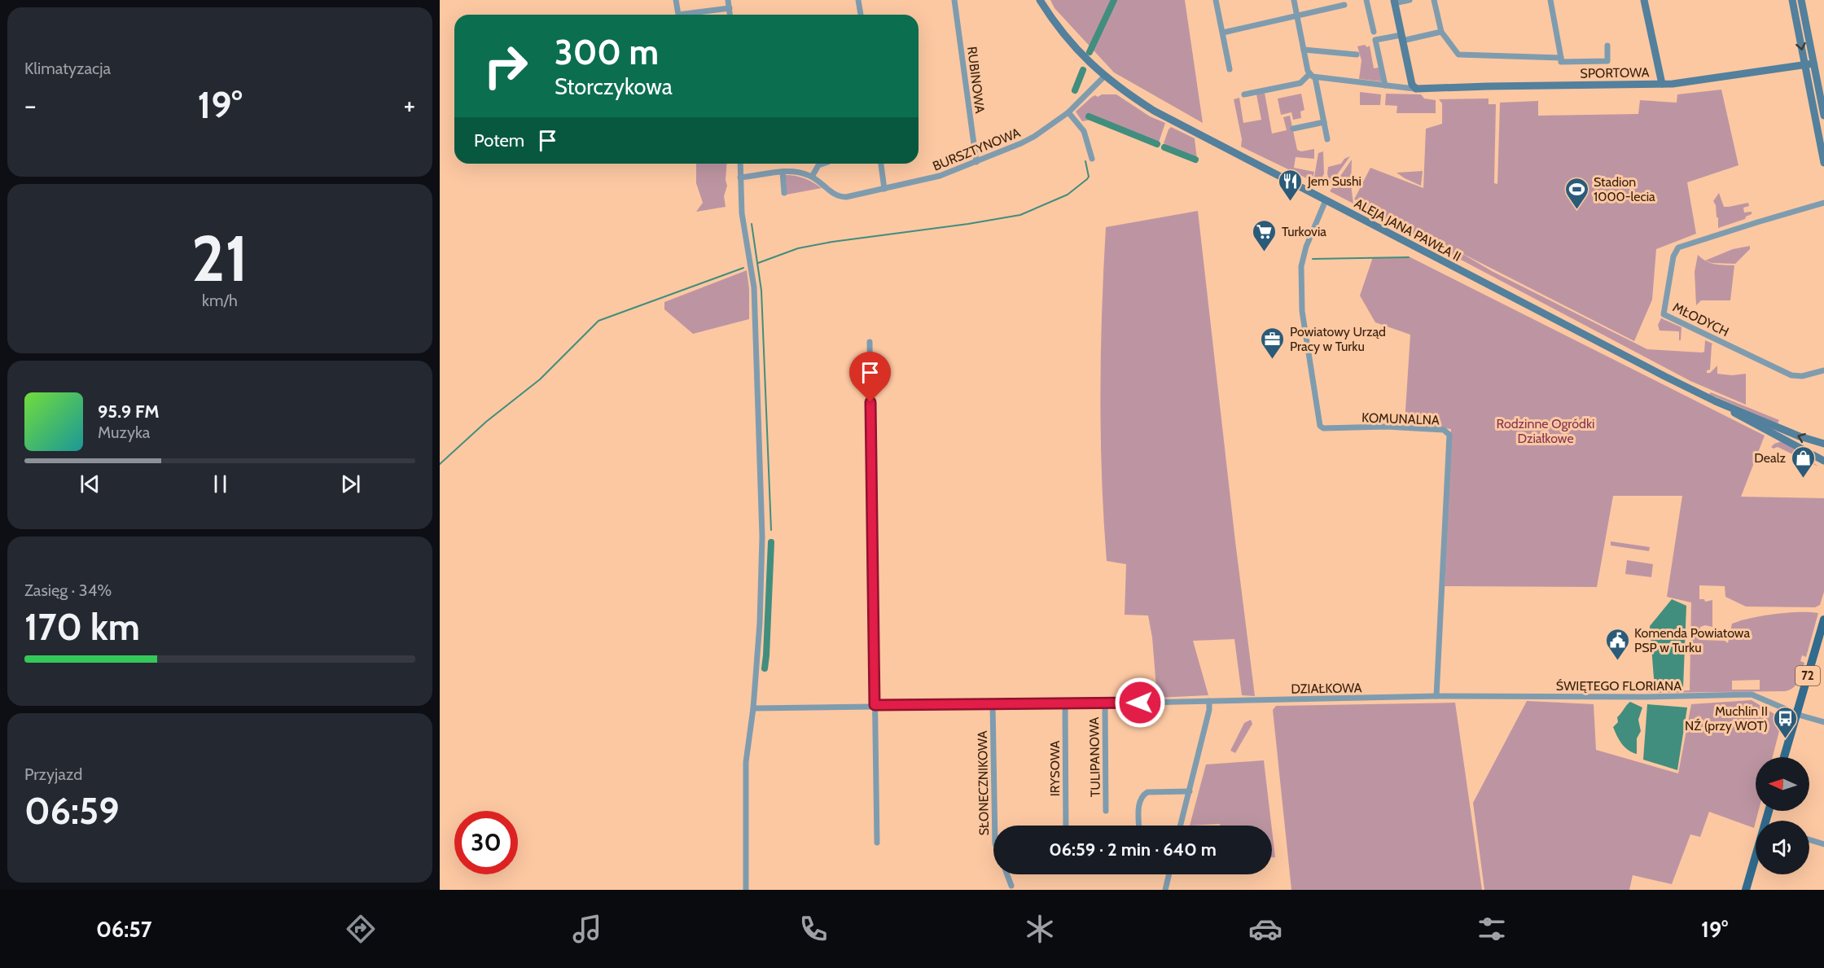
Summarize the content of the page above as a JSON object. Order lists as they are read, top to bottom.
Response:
{
  "streets": {
    "main road": ["SPORTOWA", "ALEJA JANA PAWŁA II", "72"],
    "street": [
      "RUBINOWA",
      "BURSZTYNOWA",
      "MŁODYCH",
      "KOMUNALNA",
      "ŚWIĘTEGO FLORIANA",
      "DZIAŁKOWA",
      "TULIPANOWA",
      "IRYSOWA",
      "SŁONECZNIKOWA"
    ]
  },
  "crossings": [
    ["RUBINOWA", "BURSZTYNOWA"],
    ["BURSZTYNOWA", "ALEJA JANA PAWŁA II"],
    ["ALEJA JANA PAWŁA II", "KOMUNALNA"],
    ["KOMUNALNA", "ŚWIĘTEGO FLORIANA"],
    ["KOMUNALNA", "DZIAŁKOWA"],
    ["72", "ŚWIĘTEGO FLORIANA"],
    ["ŚWIĘTEGO FLORIANA", "DZIAŁKOWA"],
    ["DZIAŁKOWA", "TULIPANOWA"],
    ["DZIAŁKOWA", "IRYSOWA"],
    ["DZIAŁKOWA", "SŁONECZNIKOWA"]
  ],
  "parks": ["Rodzinne Ogródki Działkowe"],
  "places": {
    "restaurant": ["Jem Sushi"],
    "sports": ["Stadion 1000-lecia"],
    "supermarket": ["Turkovia"],
    "office": ["Powiatowy Urząd Pracy w Turku"],
    "shop": ["Dealz"],
    "public building": ["Komenda Powiatowa PSP w Turku"],
    "bus stop": ["Muchlin II NŹ (przy WOT)"]
  },
  "north": "left",
  "page": {
    "tile": [
      "Klimatyzacja",
      ["21", "km/h"],
      ["Zasięg · 34%", "170 km"],
      ["Przyjazd", "06:59"]
    ],
    "turn": ["300 m", "Storczykowa"],
    "heat": ["−", "19°", "+"],
    "then": "Potem",
    "song": ["95.9 FM", "Muzyka"],
    "limit": "30",
    "trip": "06:59 · 2 min · 640 m",
    "tabs": ["06:57", "19°"]
  }
}
